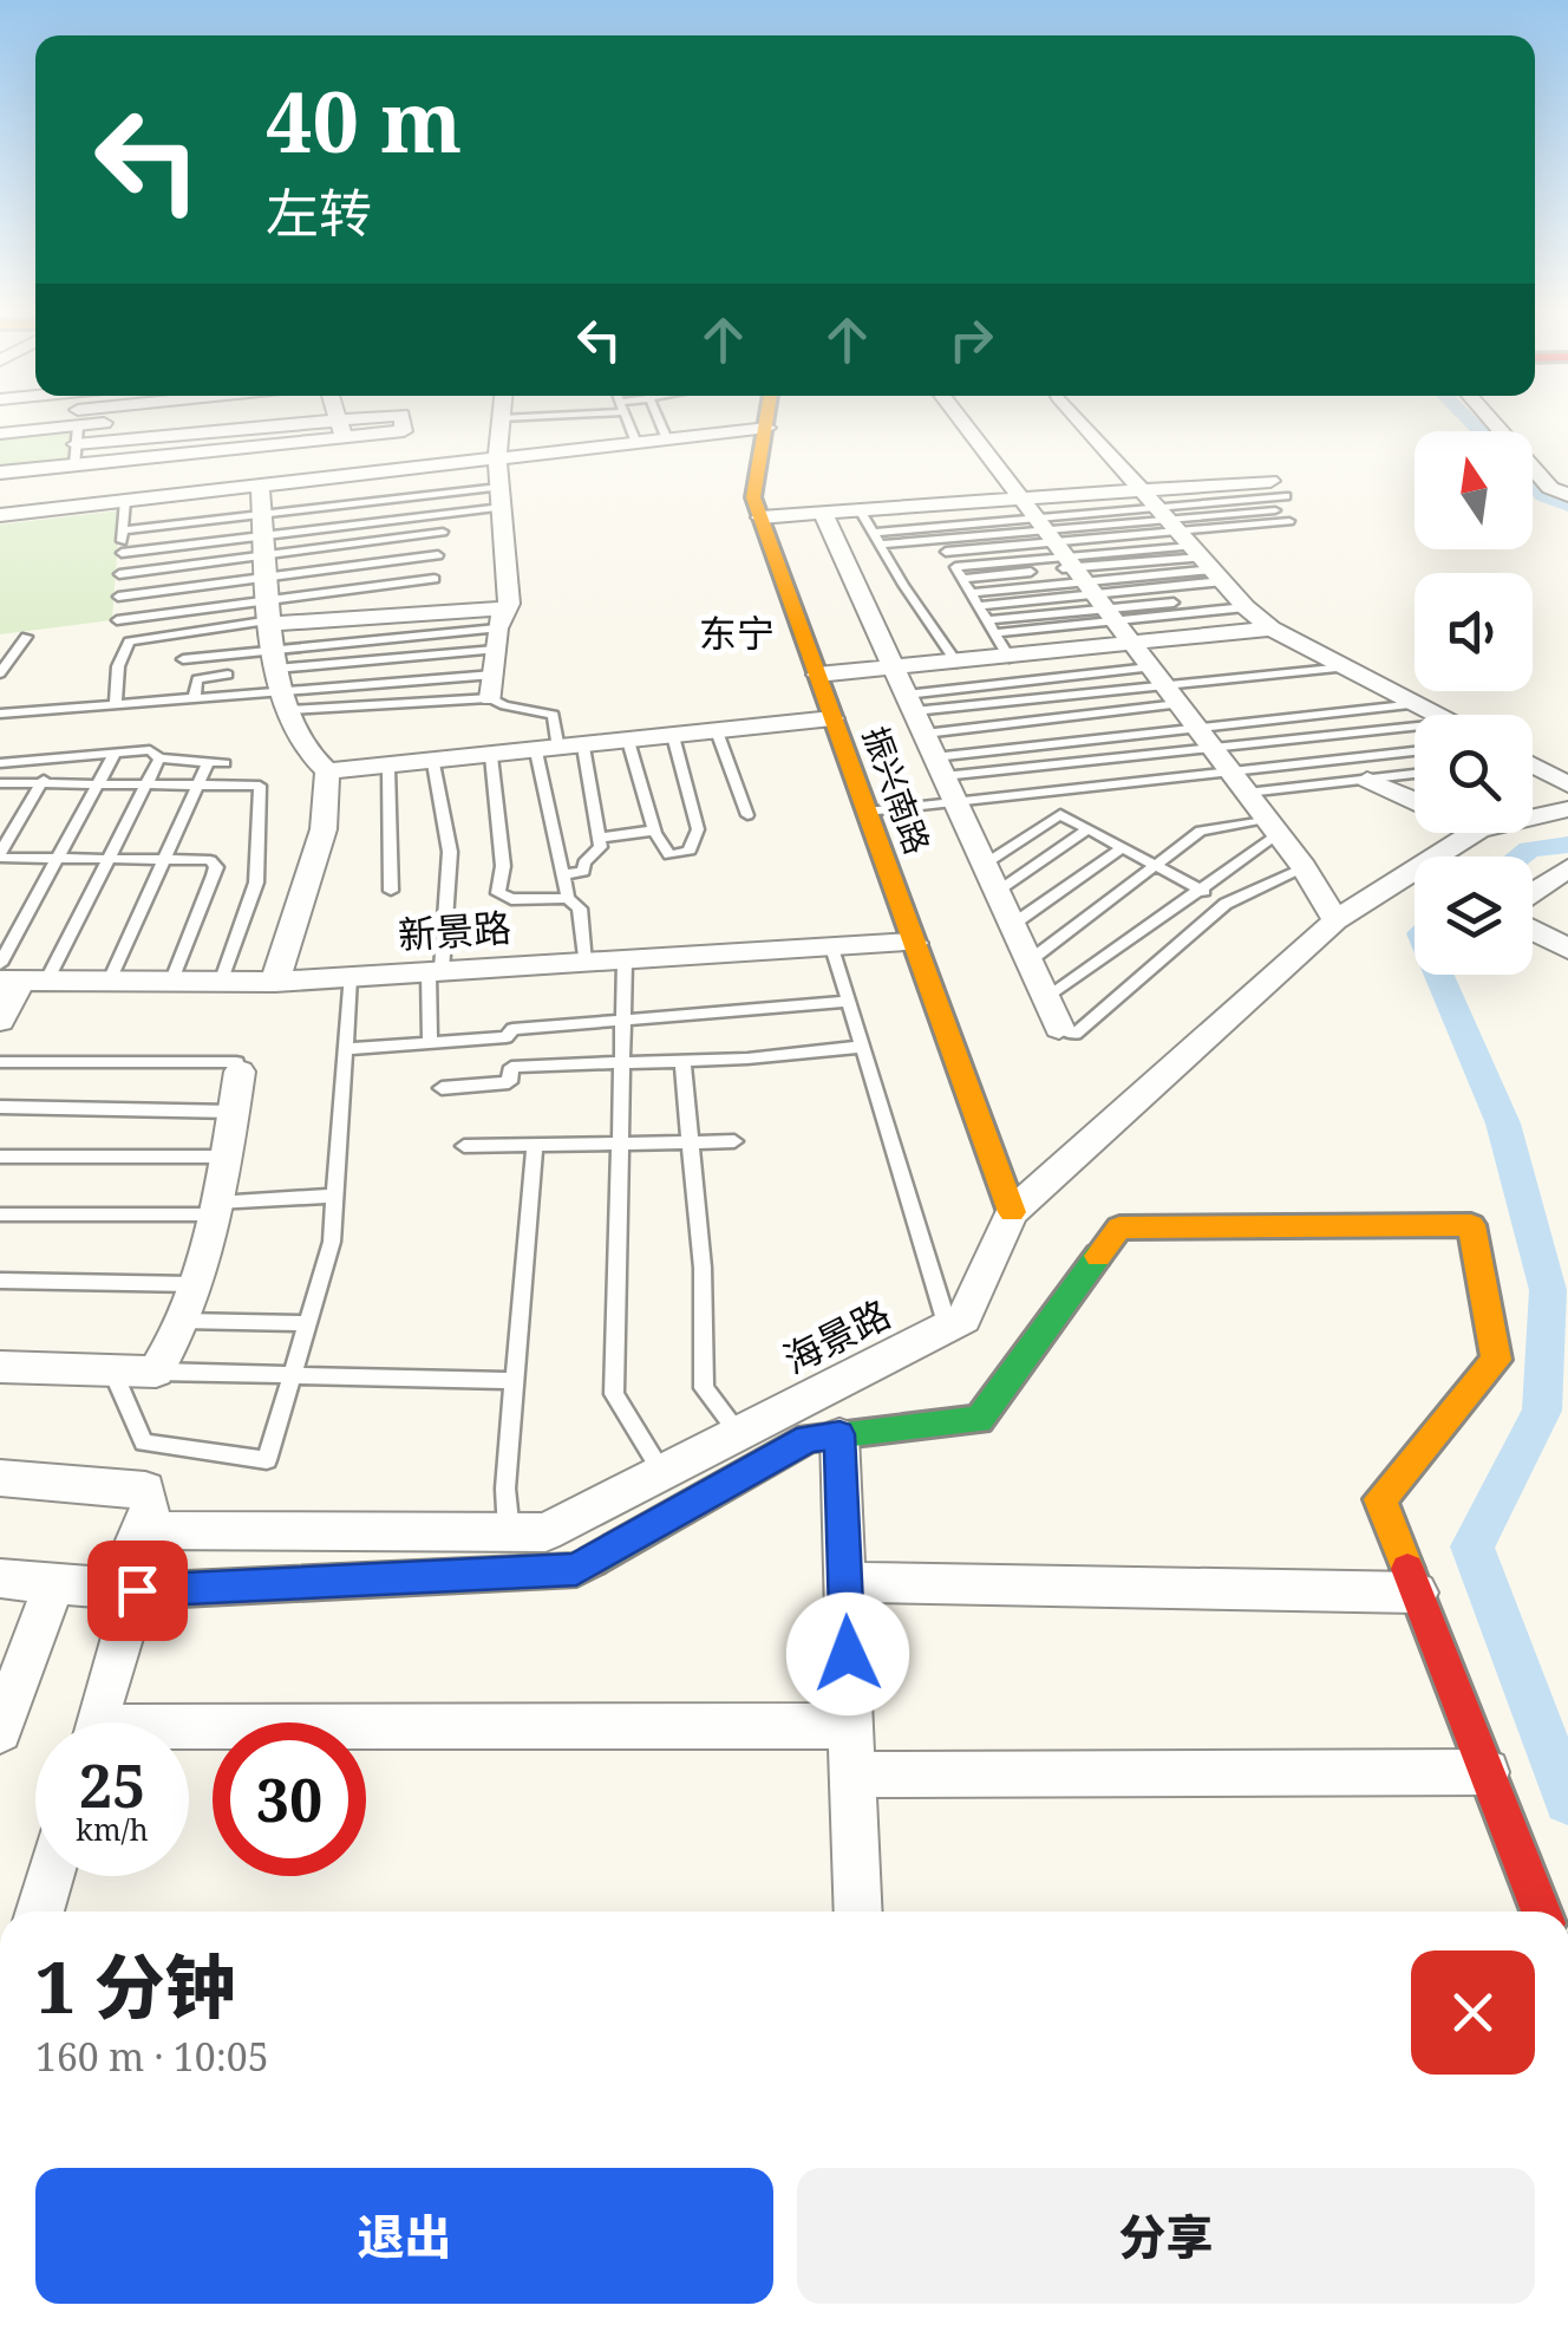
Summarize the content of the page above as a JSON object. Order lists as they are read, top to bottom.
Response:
{
  "streets": {
    "street": ["振兴南路", "新景路", "海景路"]
  },
  "crossings": [
    ["振兴南路", "新景路"],
    ["振兴南路", "海景路"]
  ],
  "districts": ["东宁"],
  "north": "top",
  "page": {
    "turn": ["40 m", "左转"],
    "speed": "25 km/h",
    "limit": "30",
    "heading": ["1 分钟", "160 m · 10:05"],
    "buttons": ["退出", "分享"]
  }
}
